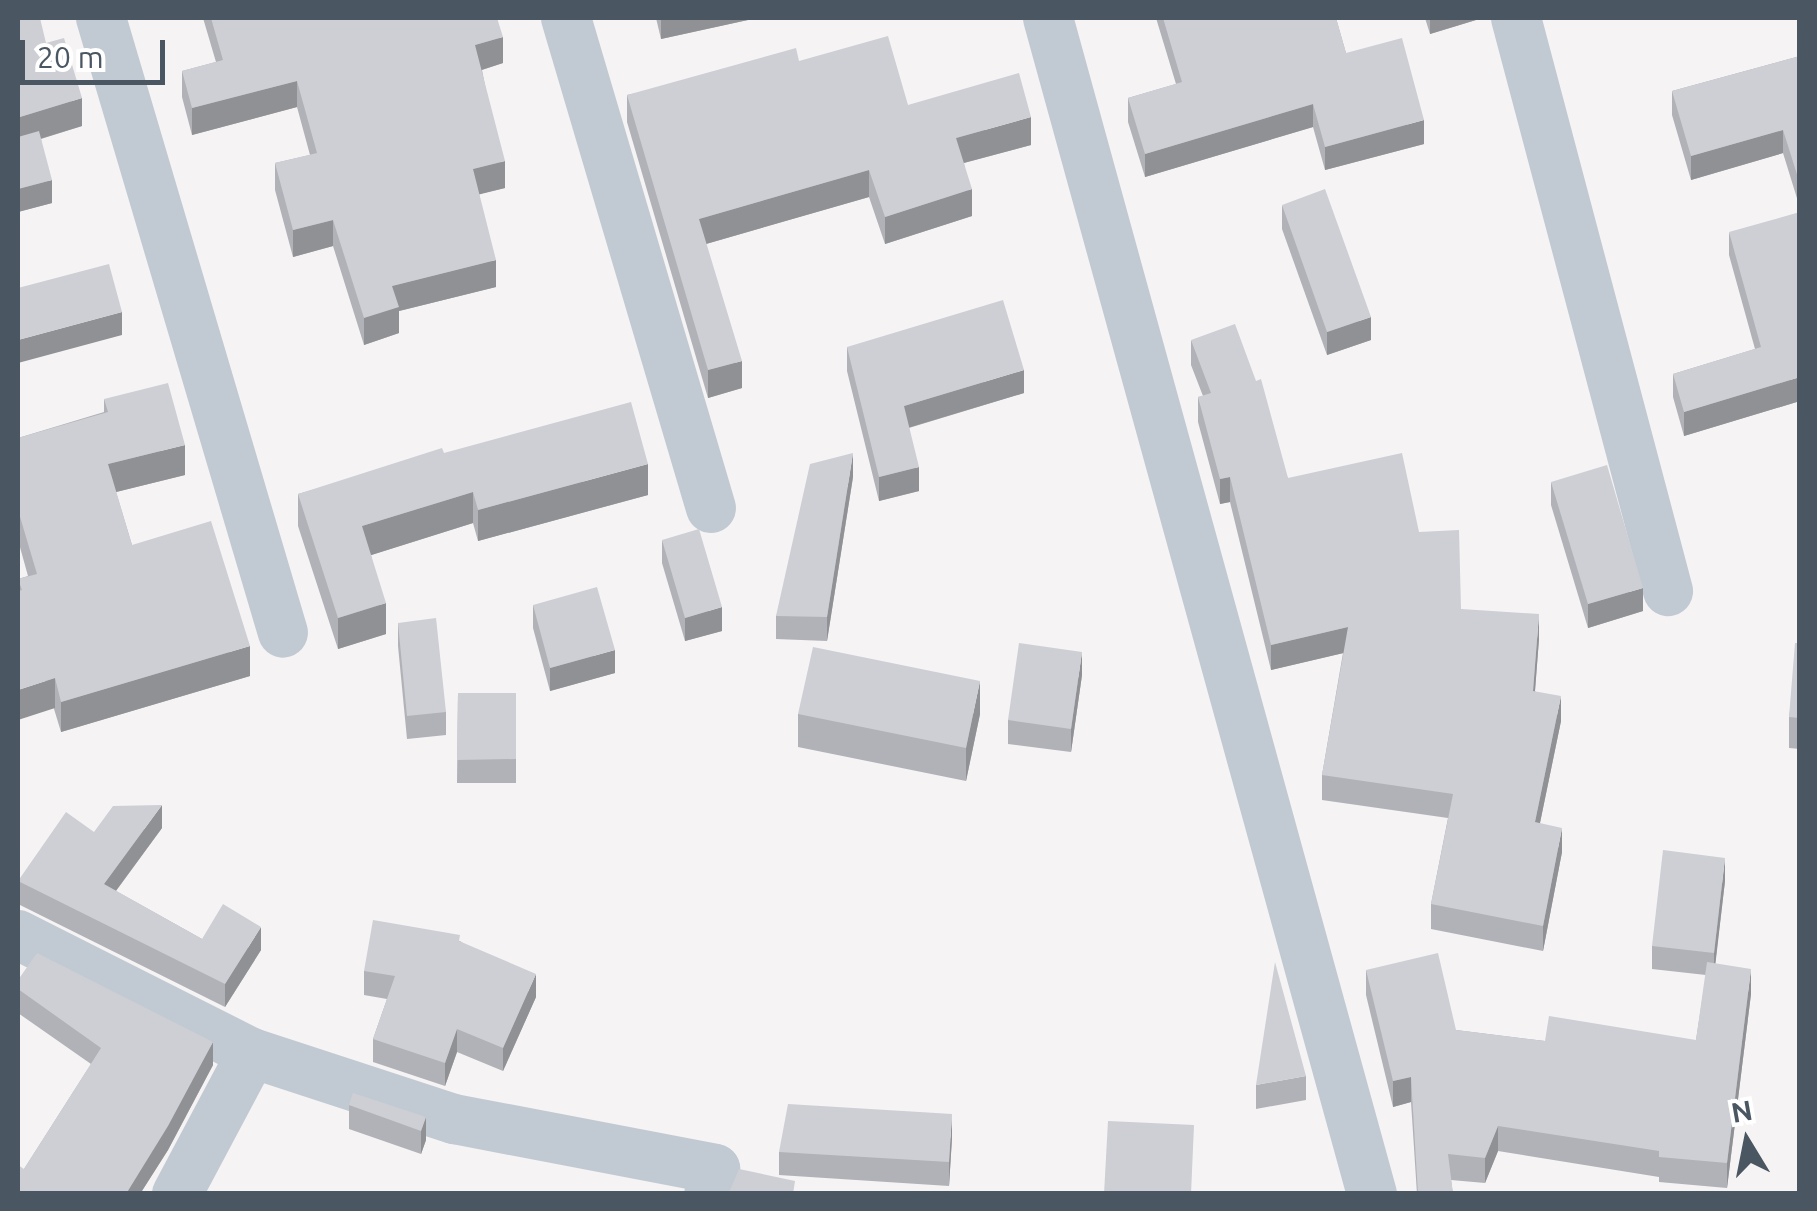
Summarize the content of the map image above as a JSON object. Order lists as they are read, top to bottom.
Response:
{
  "scale_bar": "20 m",
  "north": "top"
}
